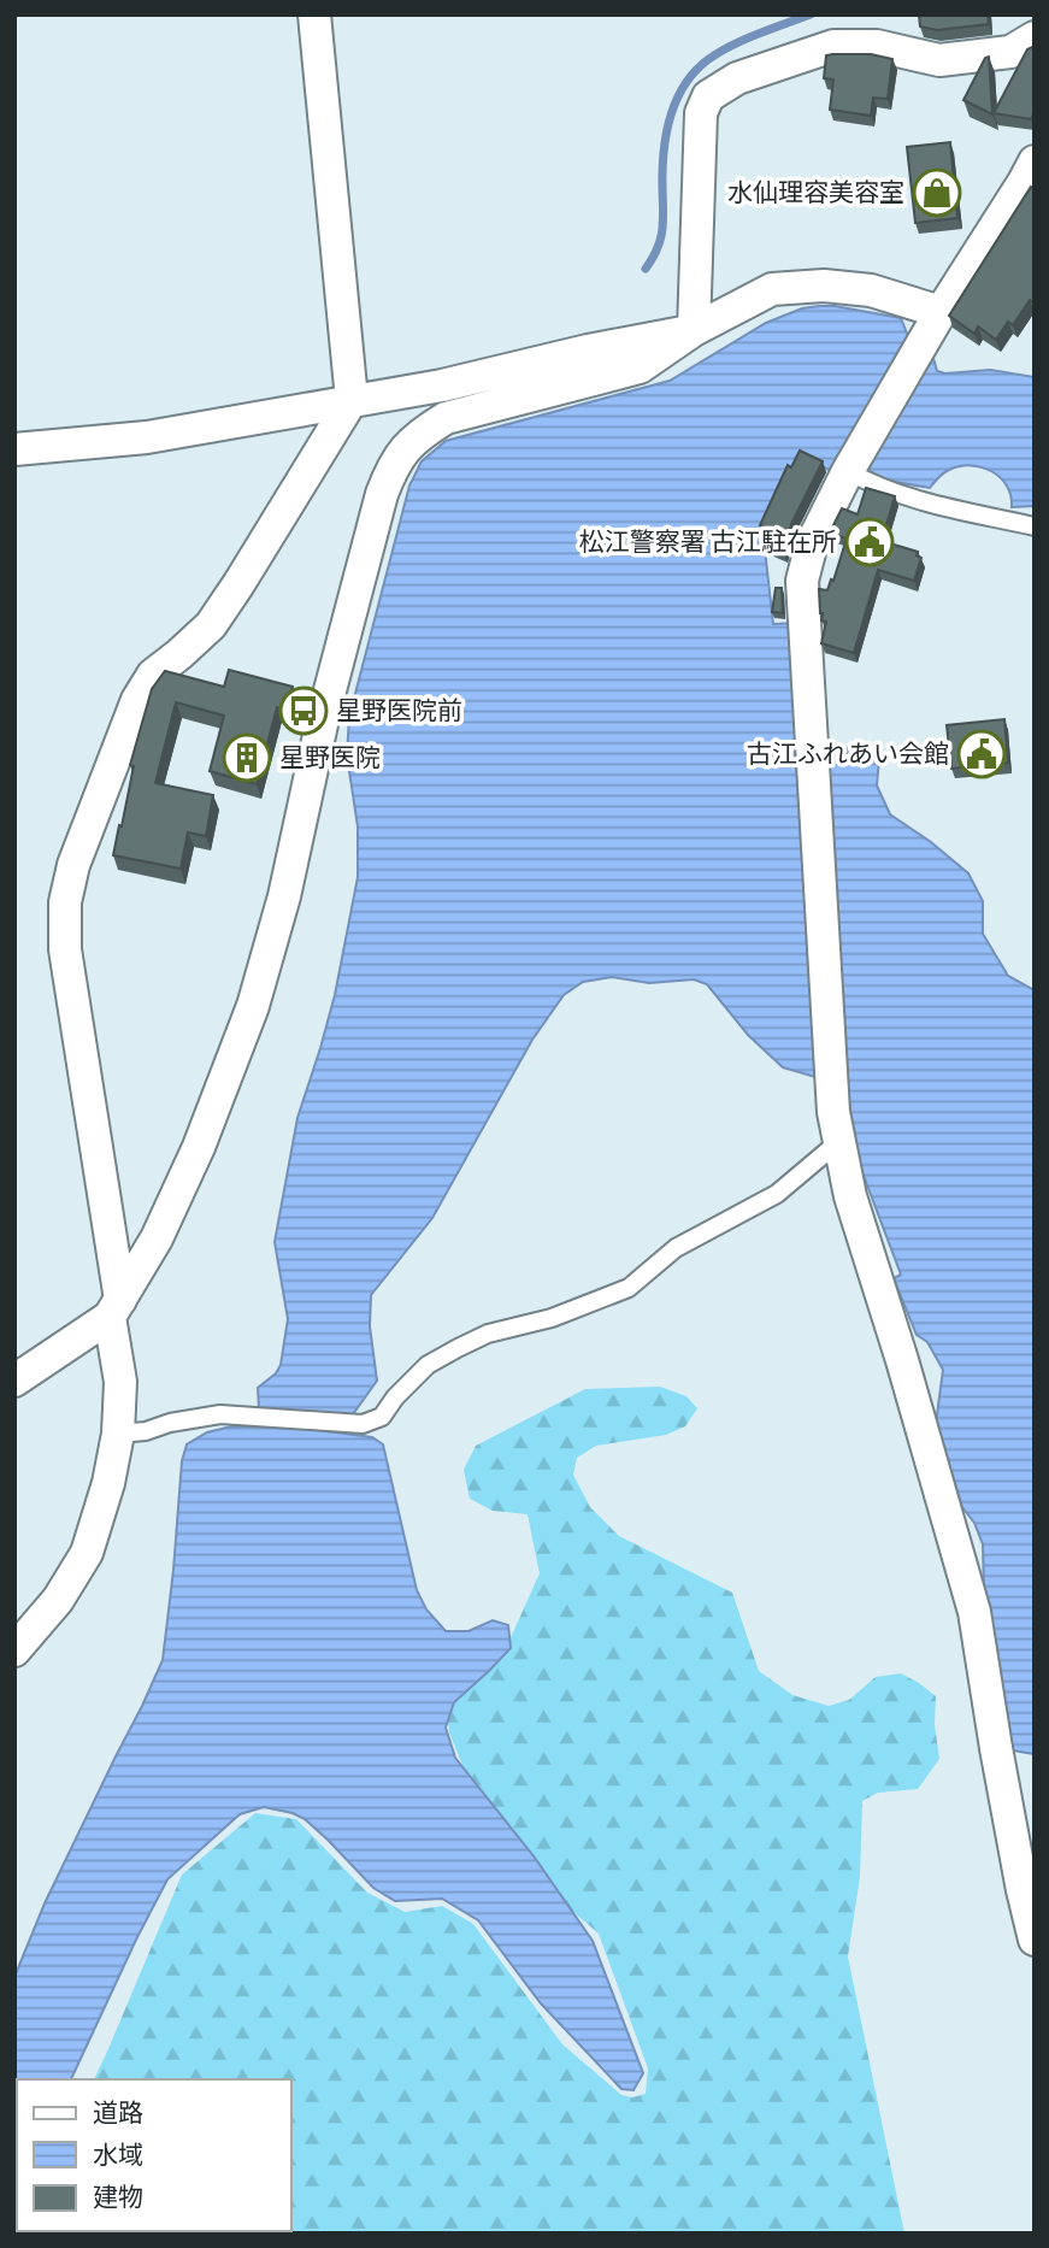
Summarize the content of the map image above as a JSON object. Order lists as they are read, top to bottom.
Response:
{
  "places": {
    "shop": ["水仙理容美容室"],
    "public building": ["松江警察署 古江駐在所", "古江ふれあい会館"],
    "bus stop": ["星野医院前"],
    "building": ["星野医院"]
  },
  "legend": ["道路", "水域", "建物"]
}
